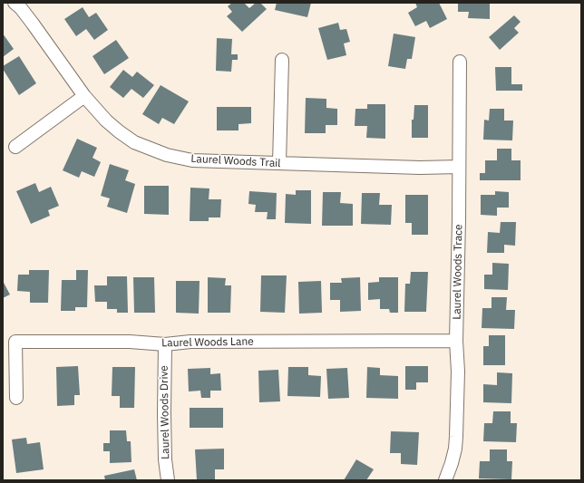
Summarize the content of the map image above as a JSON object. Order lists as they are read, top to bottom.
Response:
{
  "streets": {
    "street": [
      "Laurel Woods Trail",
      "Laurel Woods Trace",
      "Laurel Woods Lane",
      "Laurel Woods Drive"
    ]
  },
  "crossings": [
    ["Laurel Woods Trail", "Laurel Woods Trace"],
    ["Laurel Woods Trace", "Laurel Woods Lane"],
    ["Laurel Woods Lane", "Laurel Woods Drive"]
  ]
}
